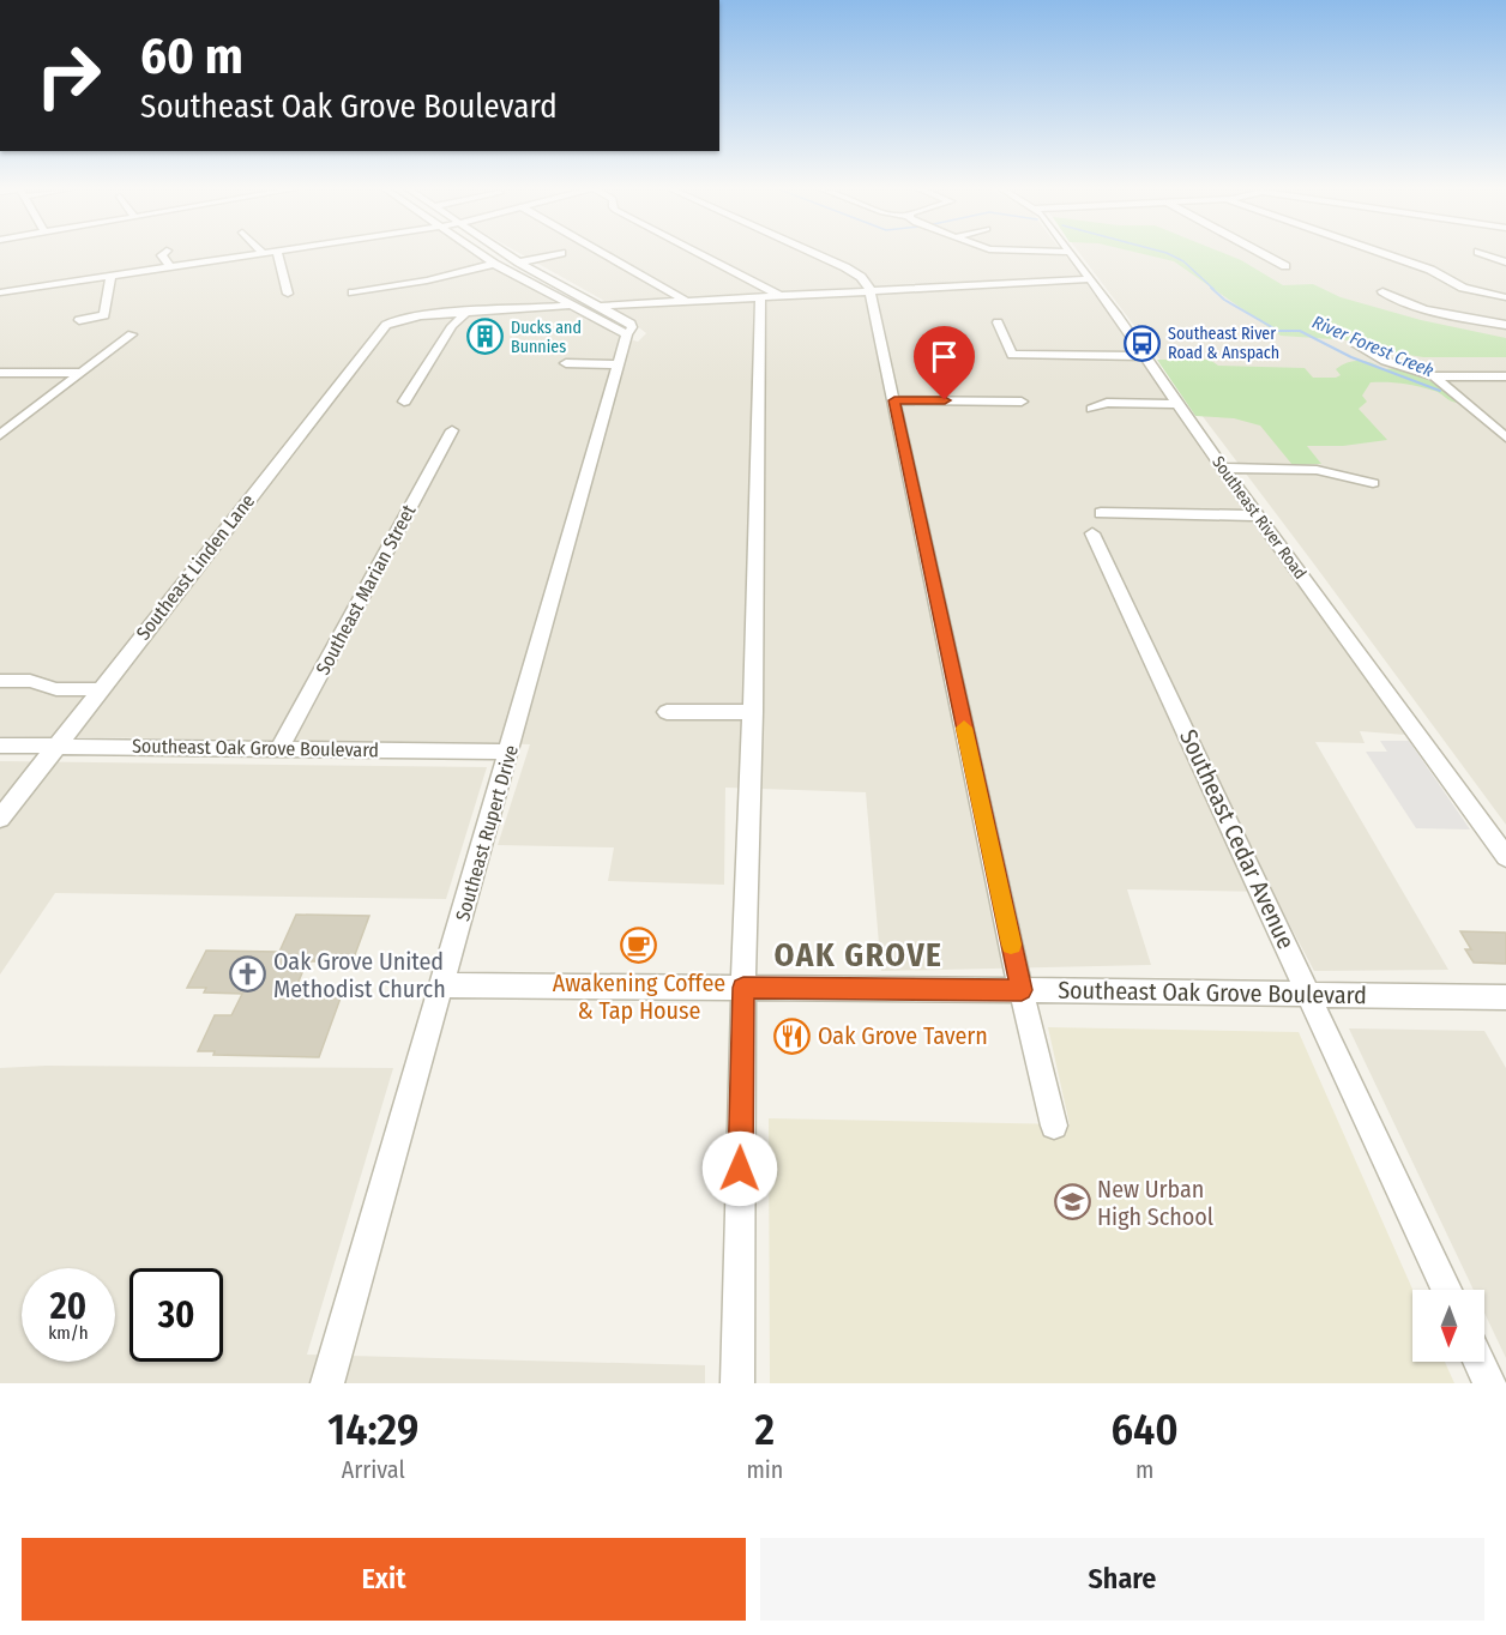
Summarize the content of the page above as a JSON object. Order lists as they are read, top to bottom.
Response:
{
  "streets": {
    "street": [
      "Southeast River Road",
      "Southeast Linden Lane",
      "Southeast Marian Street",
      "Southeast Oak Grove Boulevard",
      "Southeast Rupert Drive",
      "Southeast Cedar Avenue"
    ]
  },
  "crossings": [
    ["Southeast River Road", "Southeast Cedar Avenue"],
    ["Southeast Linden Lane", "Southeast Oak Grove Boulevard"],
    ["Southeast Marian Street", "Southeast Oak Grove Boulevard"],
    ["Southeast Oak Grove Boulevard", "Southeast Rupert Drive"],
    ["Southeast Oak Grove Boulevard", "Southeast Cedar Avenue"]
  ],
  "districts": ["OAK GROVE"],
  "water": ["River Forest Creek"],
  "places": {
    "building": ["Ducks and Bunnies"],
    "bus stop": ["Southeast River Road & Anspach"],
    "cafe": ["Awakening Coffee & Tap House"],
    "church": ["Oak Grove United Methodist Church"],
    "restaurant": ["Oak Grove Tavern"],
    "school or university": ["New Urban High School"]
  },
  "north": "bottom",
  "page": {
    "turn": ["60 m", "Southeast Oak Grove Boulevard"],
    "speed": "20 km/h",
    "limit": "30",
    "eta": [
      "14:29",
      "Arrival",
      "2",
      "min",
      "640",
      "m"
    ],
    "buttons": ["Exit", "Share"]
  }
}
